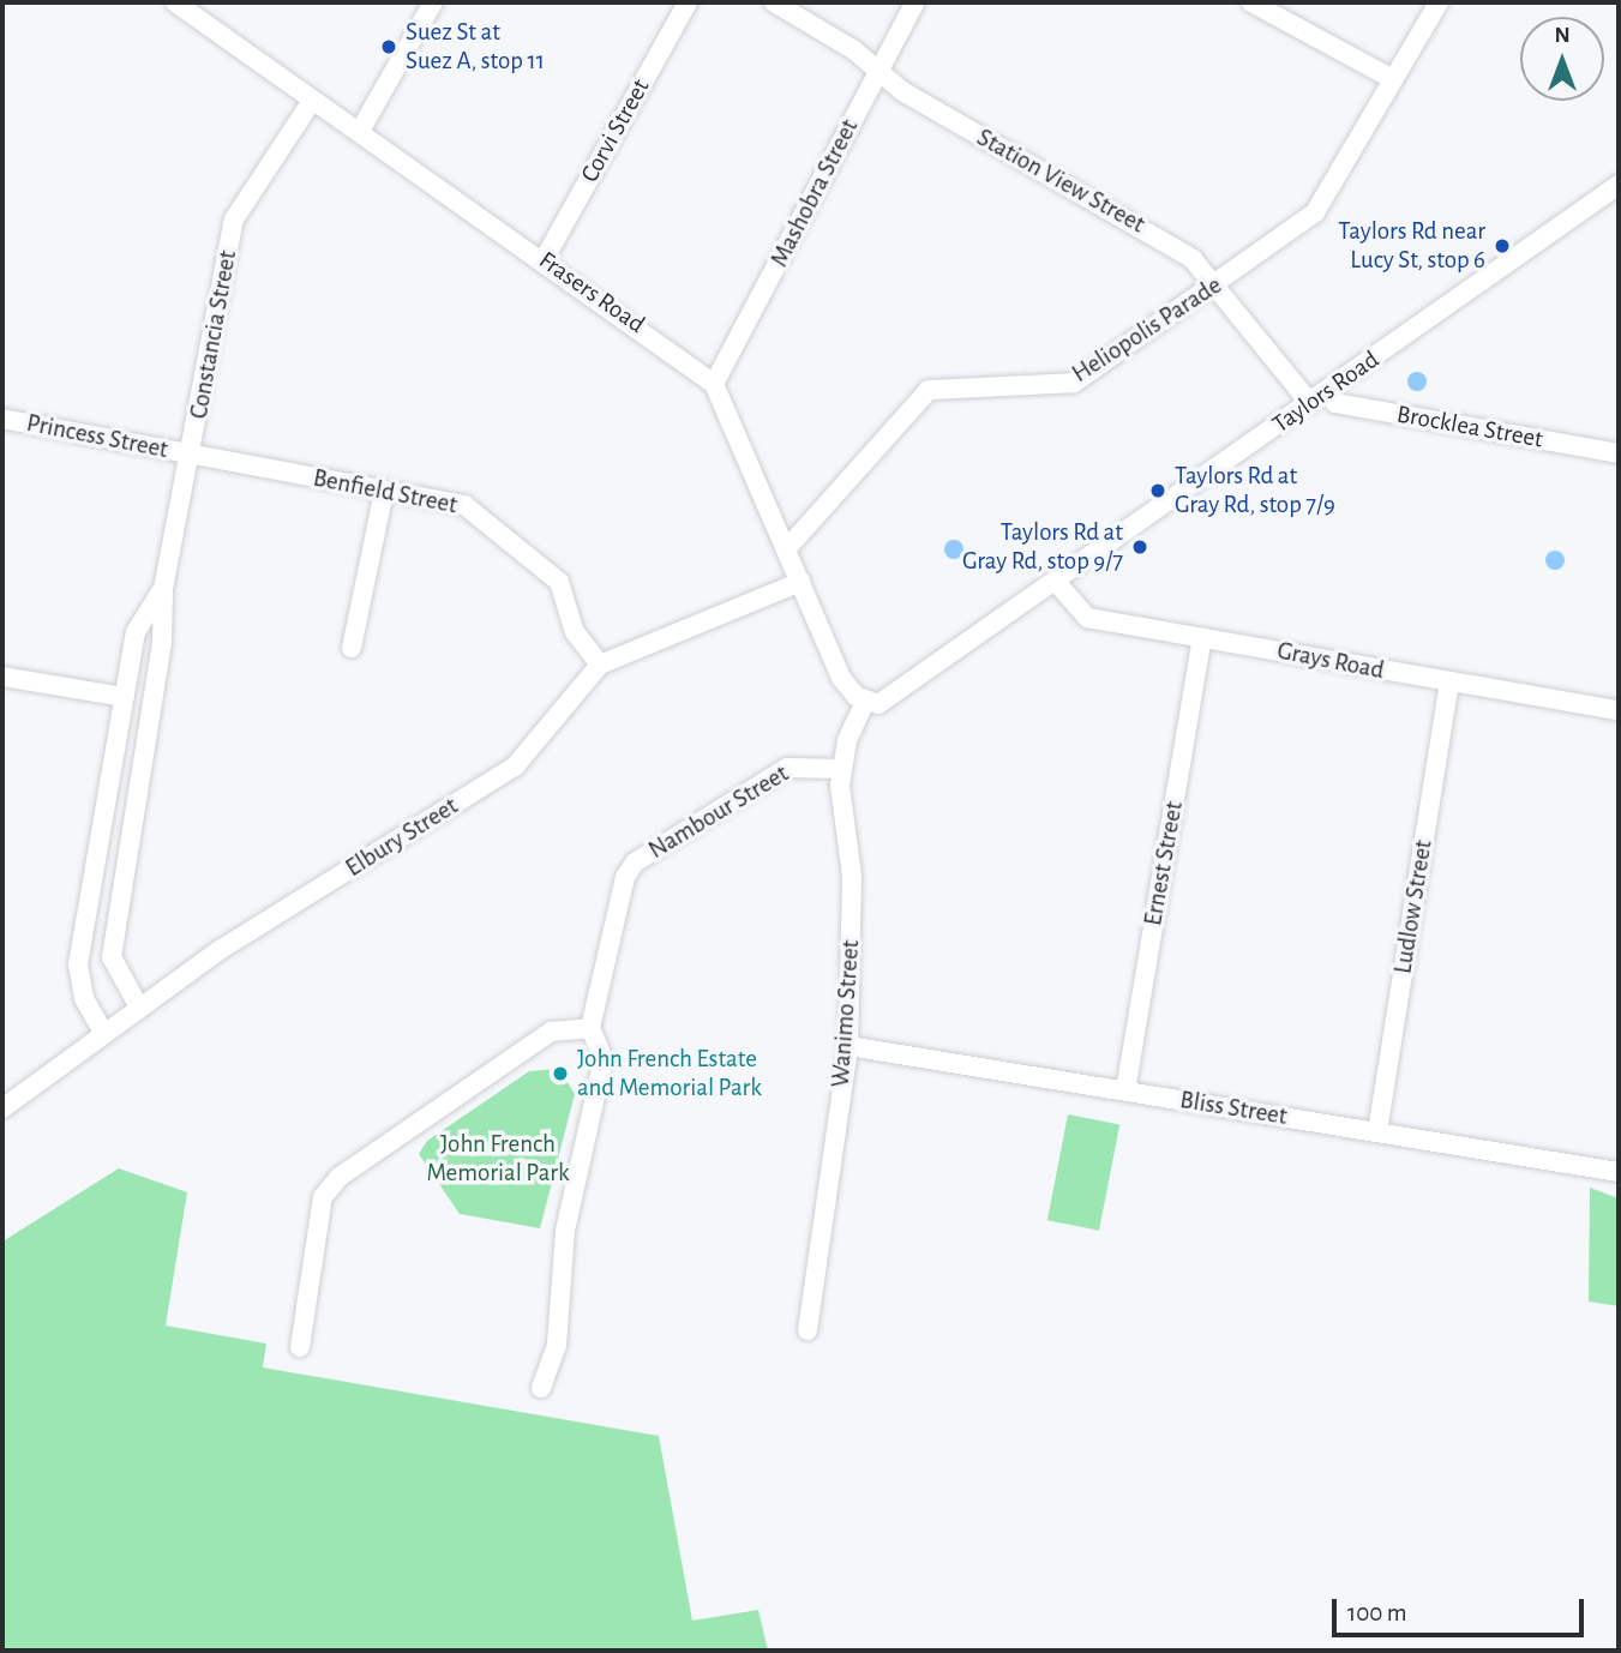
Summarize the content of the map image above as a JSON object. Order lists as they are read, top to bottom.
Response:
{
  "streets": {
    "street": [
      "Corvi Street",
      "Station View Street",
      "Mashobra Street",
      "Frasers Road",
      "Heliopolis Parade",
      "Constancia Street",
      "Taylors Road",
      "Brocklea Street",
      "Princess Street",
      "Benfield Street",
      "Grays Road",
      "Nambour Street",
      "Elbury Street",
      "Ernest Street",
      "Ludlow Street",
      "Wanimo Street",
      "Bliss Street"
    ]
  },
  "crossings": [
    ["Corvi Street", "Frasers Road"],
    ["Station View Street", "Mashobra Street"],
    ["Station View Street", "Heliopolis Parade"],
    ["Station View Street", "Taylors Road"],
    ["Station View Street", "Brocklea Street"],
    ["Mashobra Street", "Frasers Road"],
    ["Frasers Road", "Constancia Street"],
    ["Constancia Street", "Princess Street"],
    ["Constancia Street", "Benfield Street"],
    ["Constancia Street", "Elbury Street"],
    ["Taylors Road", "Brocklea Street"],
    ["Taylors Road", "Grays Road"],
    ["Taylors Road", "Wanimo Street"],
    ["Princess Street", "Benfield Street"],
    ["Benfield Street", "Elbury Street"],
    ["Grays Road", "Ernest Street"],
    ["Grays Road", "Ludlow Street"],
    ["Nambour Street", "Wanimo Street"],
    ["Ernest Street", "Bliss Street"],
    ["Ludlow Street", "Bliss Street"],
    ["Wanimo Street", "Bliss Street"]
  ],
  "parks": ["John French Memorial Park"],
  "places": [
    "Suez St at Suez A, stop 11",
    "Taylors Rd near Lucy St, stop 6",
    "Taylors Rd at Gray Rd, stop 7/9",
    "Taylors Rd at Gray Rd, stop 9/7",
    "John French Estate and Memorial Park"
  ],
  "scale_bar": "100 m",
  "north": "top"
}
